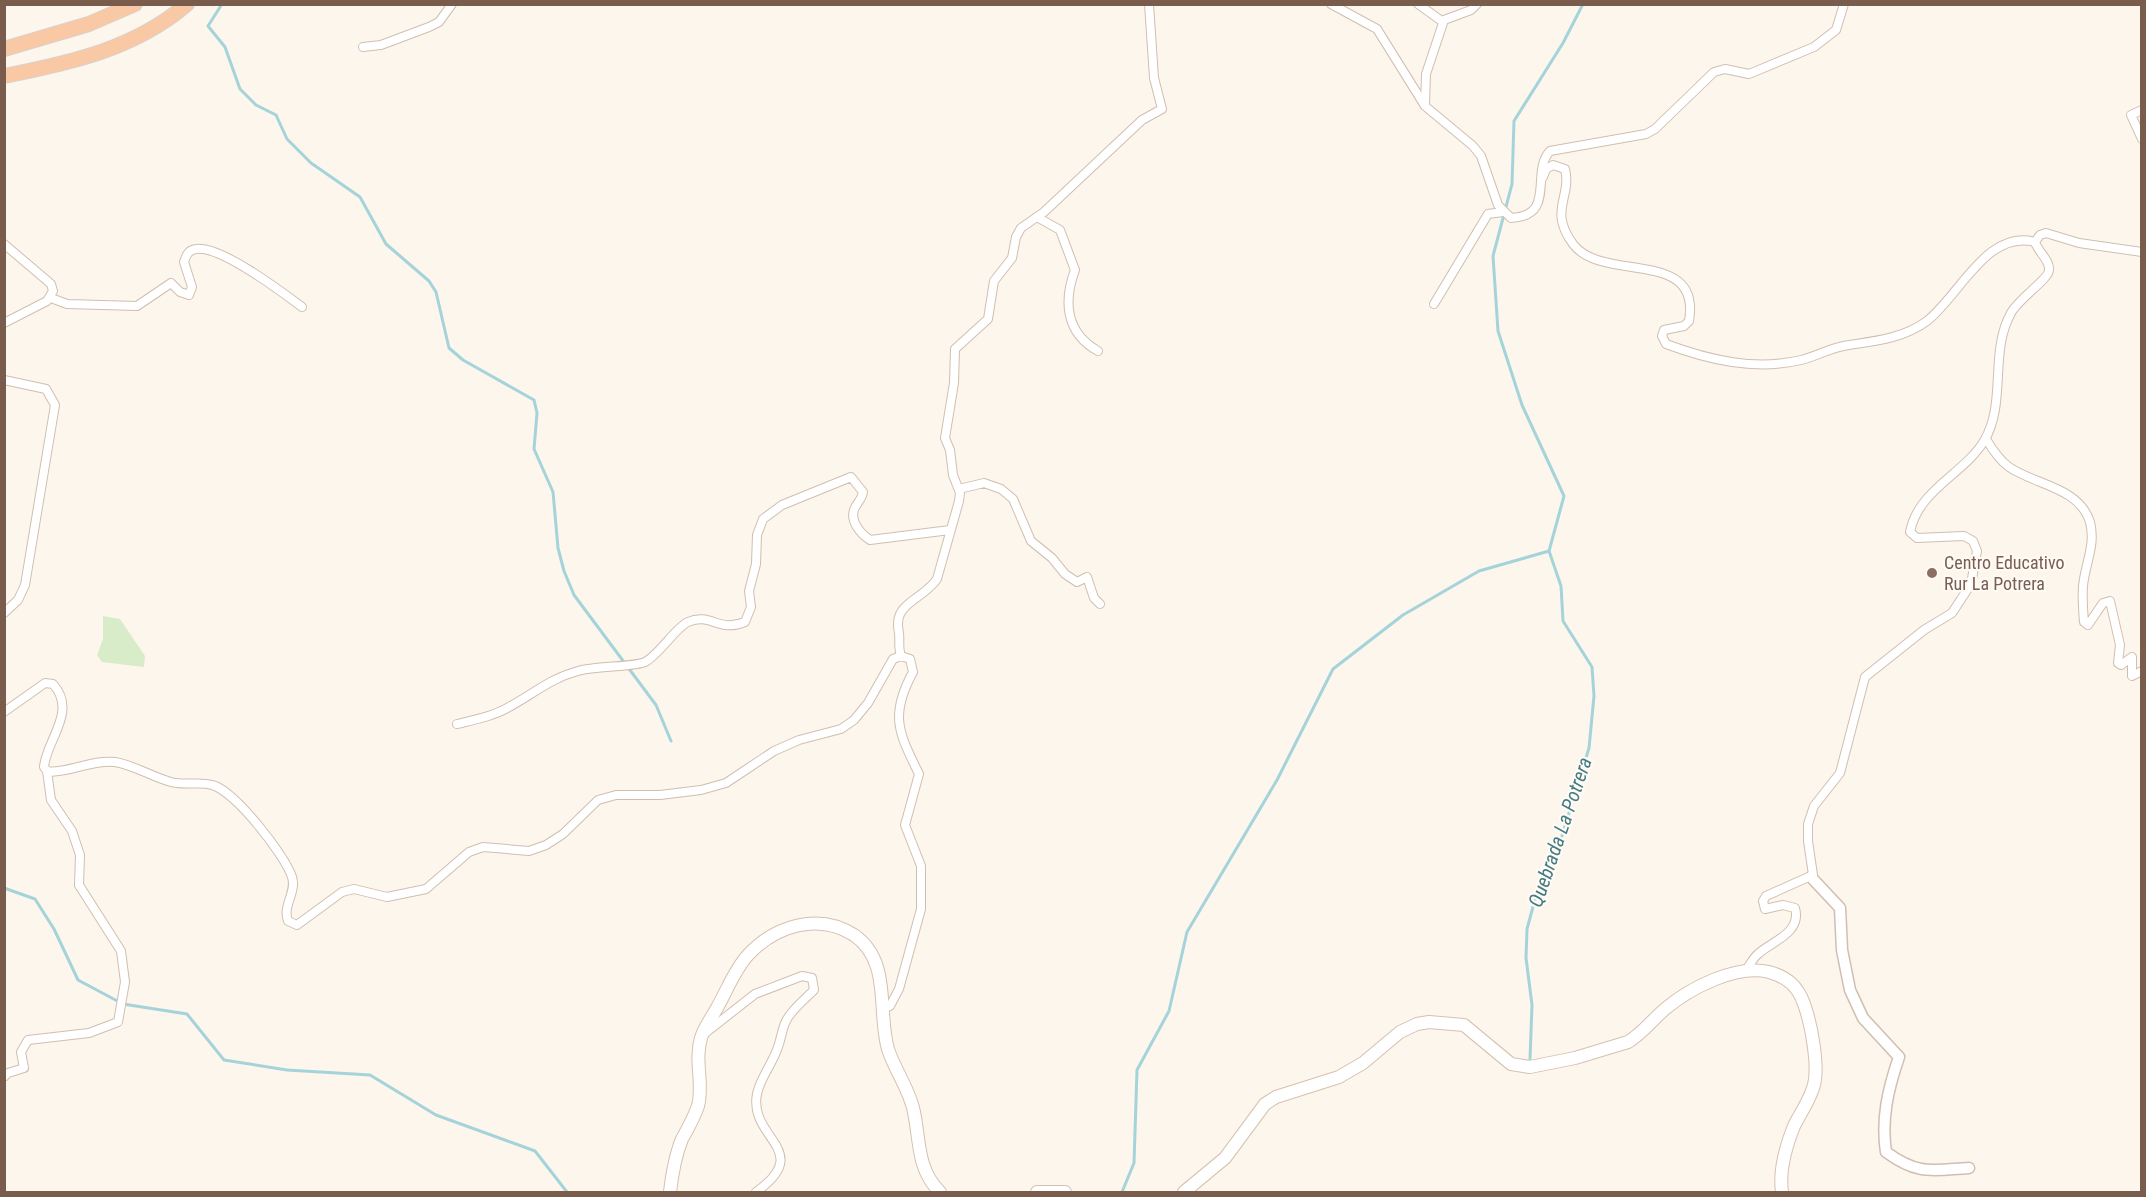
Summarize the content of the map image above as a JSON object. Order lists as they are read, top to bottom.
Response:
{
  "water": ["Quebrada La Potrera"],
  "places": ["Centro Educativo Rur La Potrera"]
}
